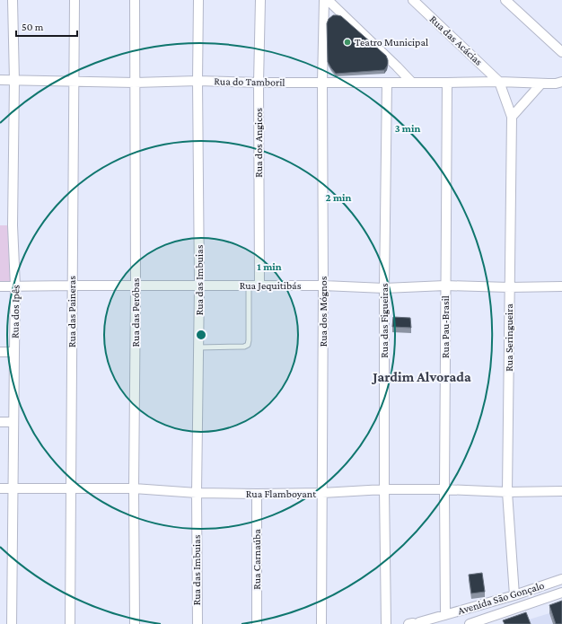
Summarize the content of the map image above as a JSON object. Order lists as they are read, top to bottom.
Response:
{
  "streets": {
    "street": [
      "Rua das Acácias",
      "Rua do Tamboril",
      "Rua dos Angicos",
      "Rua das Imbuias",
      "Rua Jequitibás",
      "Rua dos Ipês",
      "Rua das Paineras",
      "Rua dos Mógnos",
      "Rua das Peróbas",
      "Rua das Figueiras",
      "Rua Pau-Brasil",
      "Rua Seringueira",
      "Rua Flamboyant",
      "Rua Carnaúba",
      "Avenida São Gonçalo"
    ]
  },
  "crossings": [
    ["Rua das Acácias", "Rua do Tamboril"],
    ["Rua das Acácias", "Rua Seringueira"],
    ["Rua do Tamboril", "Rua dos Angicos"],
    ["Rua do Tamboril", "Rua das Imbuias"],
    ["Rua do Tamboril", "Rua dos Ipês"],
    ["Rua do Tamboril", "Rua das Paineras"],
    ["Rua do Tamboril", "Rua dos Mógnos"],
    ["Rua do Tamboril", "Rua das Peróbas"],
    ["Rua do Tamboril", "Rua das Figueiras"],
    ["Rua do Tamboril", "Rua Pau-Brasil"],
    ["Rua do Tamboril", "Rua Seringueira"],
    ["Rua dos Angicos", "Rua Jequitibás"],
    ["Rua das Imbuias", "Rua Jequitibás"],
    ["Rua das Imbuias", "Rua Flamboyant"],
    ["Rua Jequitibás", "Rua dos Ipês"],
    ["Rua Jequitibás", "Rua das Paineras"],
    ["Rua Jequitibás", "Rua dos Mógnos"],
    ["Rua Jequitibás", "Rua das Peróbas"],
    ["Rua Jequitibás", "Rua das Figueiras"],
    ["Rua Jequitibás", "Rua Pau-Brasil"],
    ["Rua Jequitibás", "Rua Seringueira"],
    ["Rua dos Ipês", "Rua Flamboyant"],
    ["Rua das Paineras", "Rua Flamboyant"],
    ["Rua dos Mógnos", "Rua Flamboyant"],
    ["Rua das Peróbas", "Rua Flamboyant"],
    ["Rua das Figueiras", "Rua Flamboyant"],
    ["Rua Pau-Brasil", "Rua Flamboyant"],
    ["Rua Pau-Brasil", "Avenida São Gonçalo"],
    ["Rua Seringueira", "Rua Flamboyant"],
    ["Rua Seringueira", "Avenida São Gonçalo"],
    ["Rua Flamboyant", "Rua Carnaúba"]
  ],
  "districts": ["Jardim Alvorada"],
  "places": ["Teatro Municipal"],
  "scale_bar": "50 m",
  "rings": ["3 min", "2 min", "1 min"]
}
